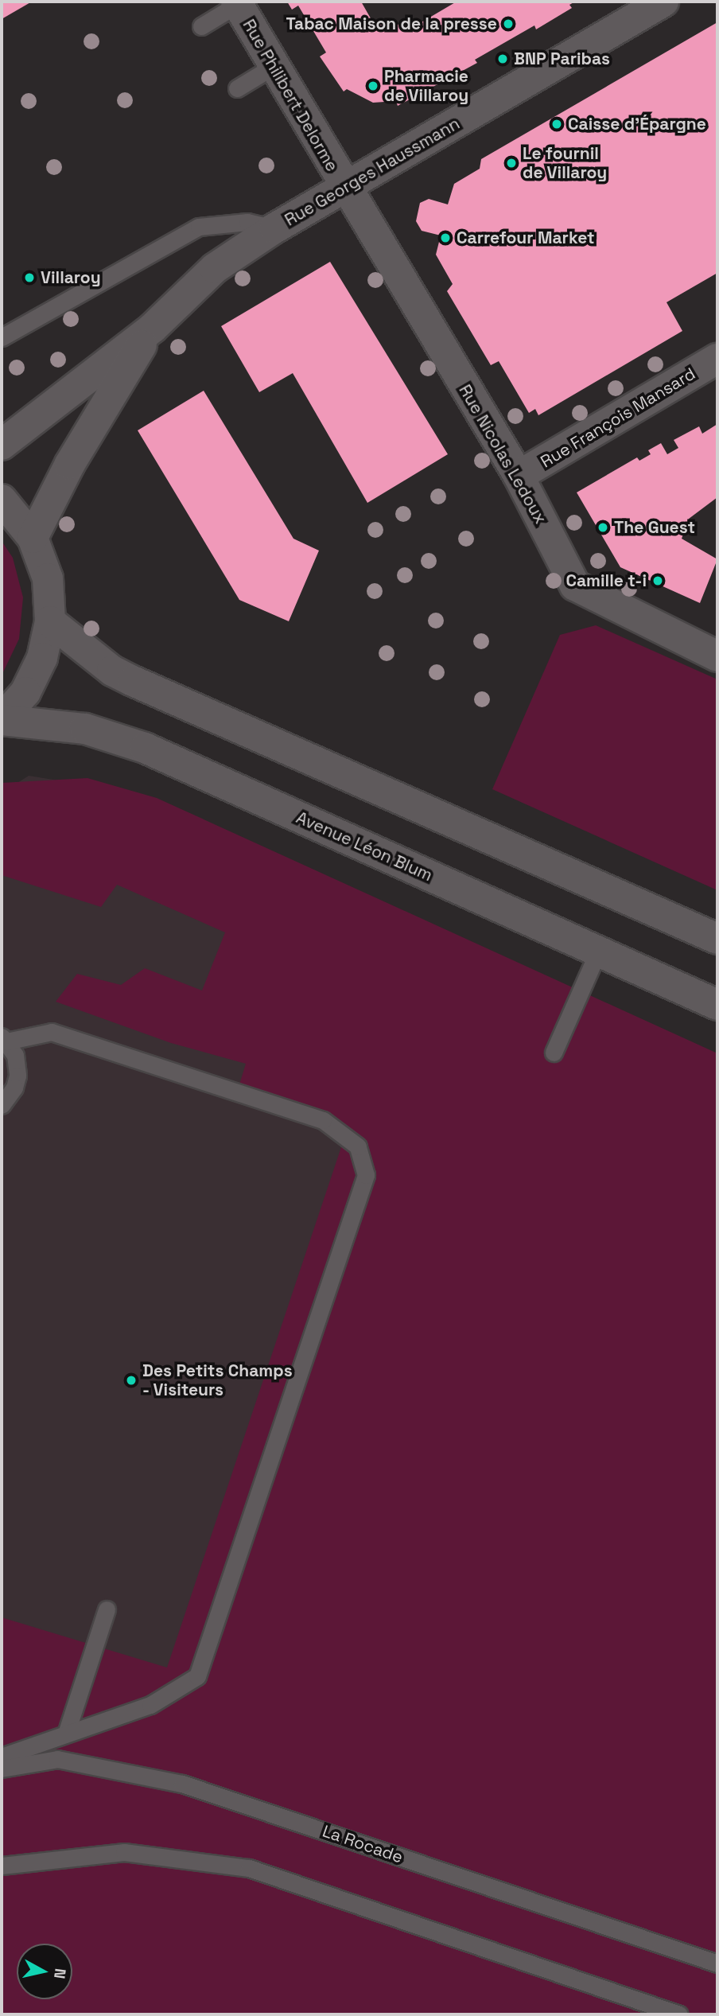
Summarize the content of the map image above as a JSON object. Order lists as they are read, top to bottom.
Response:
{
  "streets": {
    "street": [
      "Rue Philibert Delorme",
      "Rue Georges Haussmann",
      "Rue François Mansard",
      "Rue Nicolas Ledoux",
      "Avenue Léon Blum"
    ],
    "lane": ["La Rocade"]
  },
  "crossings": [
    ["Rue Philibert Delorme", "Rue Georges Haussmann"],
    ["Rue Philibert Delorme", "Rue Nicolas Ledoux"],
    ["Rue Georges Haussmann", "Rue Nicolas Ledoux"],
    ["Rue François Mansard", "Rue Nicolas Ledoux"]
  ],
  "places": [
    "Tabac Maison de la presse",
    "BNP Paribas",
    "Pharmacie de Villaroy",
    "Caisse d'Épargne",
    "Le fournil de Villaroy",
    "Carrefour Market",
    "Villaroy",
    "The Guest",
    "Camille t-i",
    "Des Petits Champs - Visiteurs"
  ],
  "north": "right"
}
